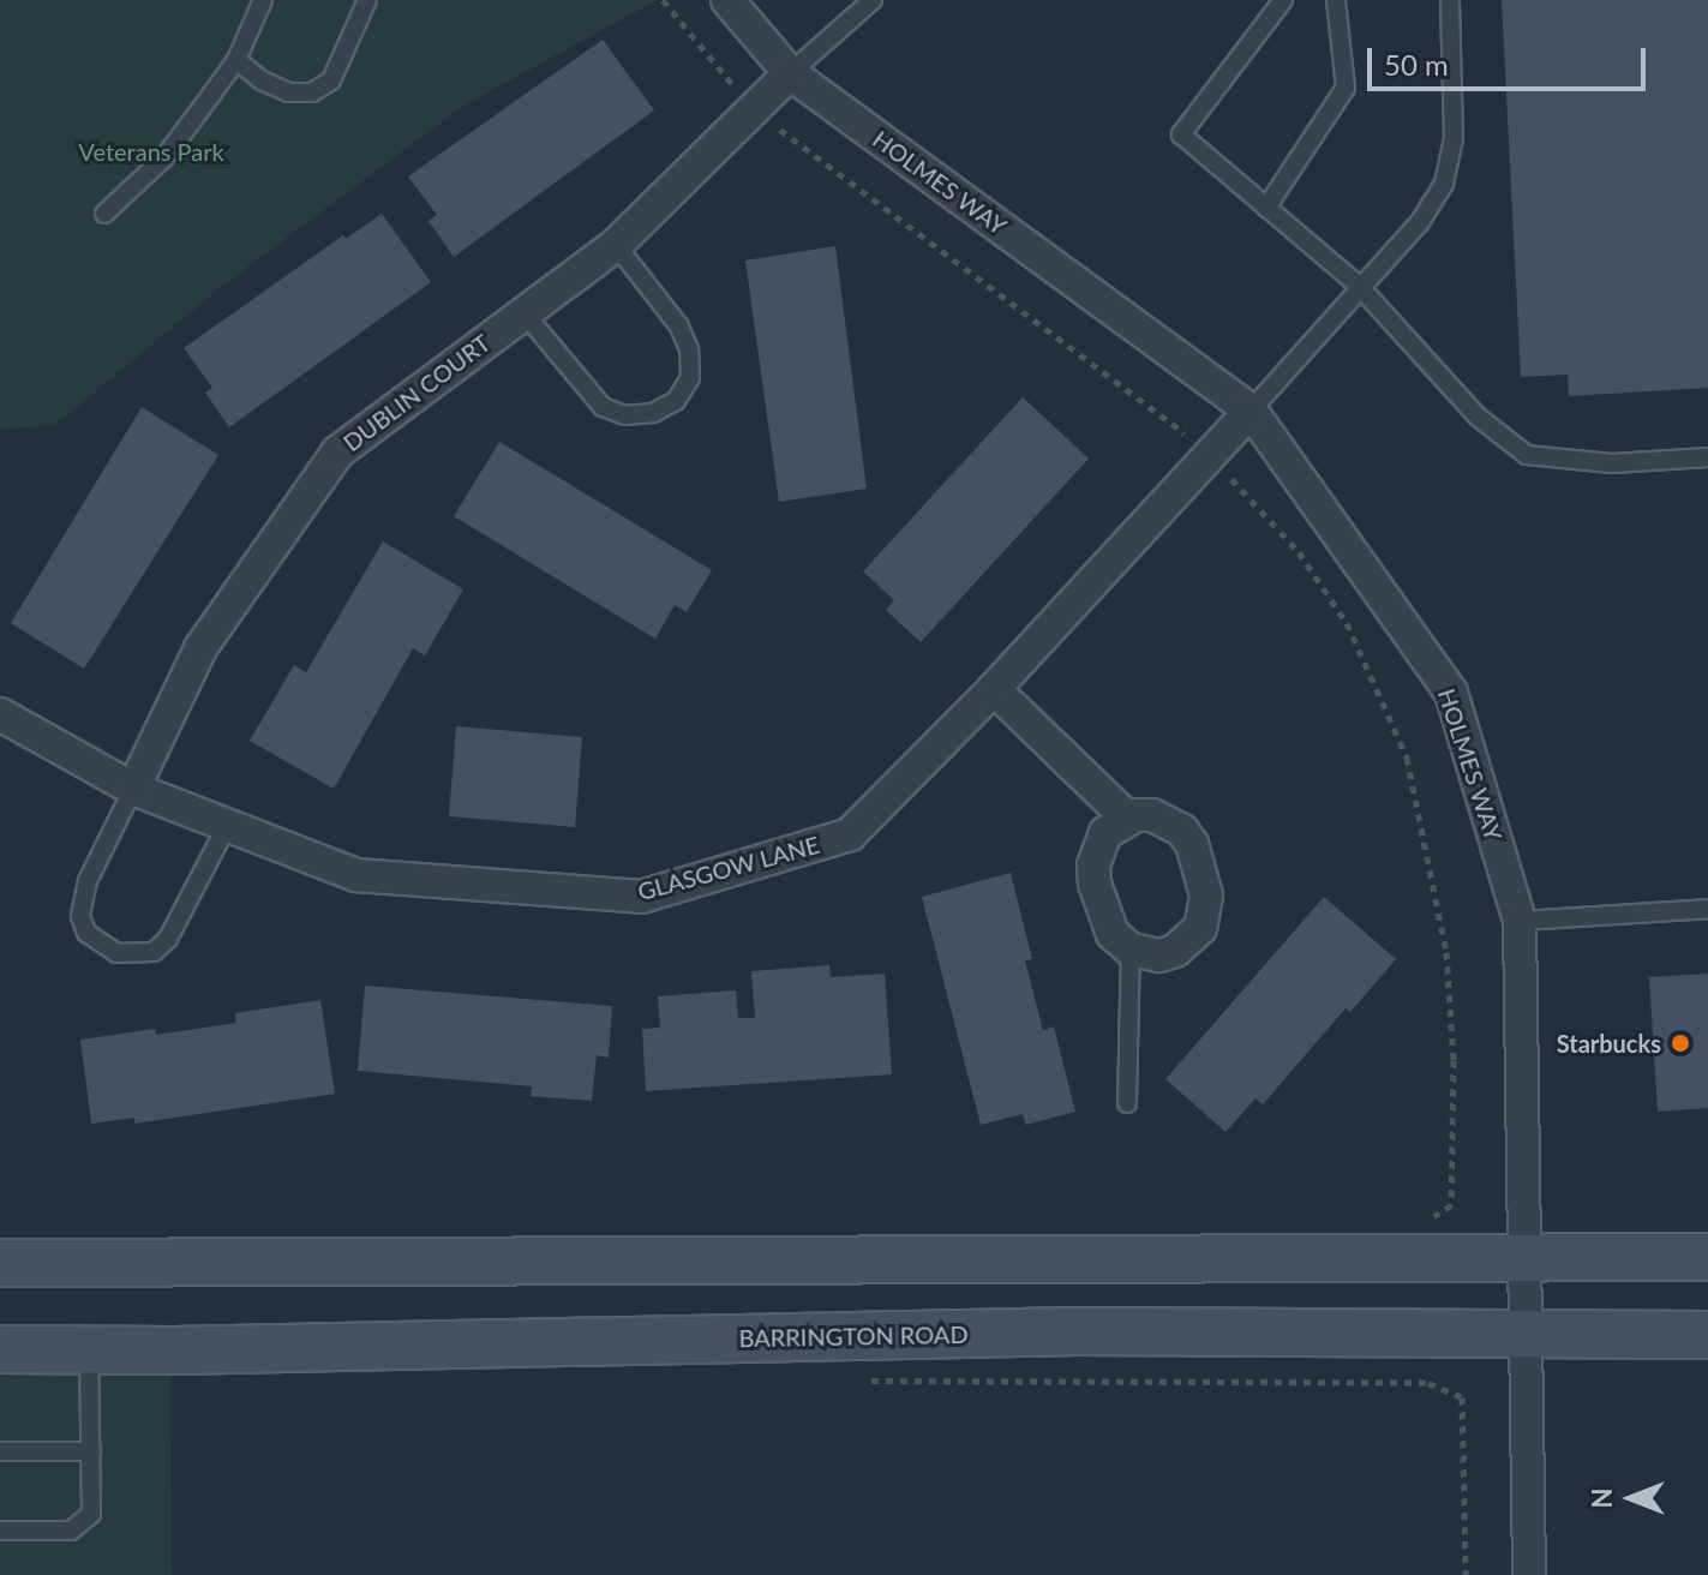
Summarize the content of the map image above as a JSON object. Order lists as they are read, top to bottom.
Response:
{
  "streets": {
    "main road": ["BARRINGTON ROAD"],
    "street": ["HOLMES WAY", "DUBLIN COURT", "GLASGOW LANE"]
  },
  "crossings": [
    ["HOLMES WAY", "DUBLIN COURT"],
    ["HOLMES WAY", "GLASGOW LANE"],
    ["HOLMES WAY", "BARRINGTON ROAD"],
    ["DUBLIN COURT", "GLASGOW LANE"]
  ],
  "parks": ["Veterans Park"],
  "places": ["Starbucks"],
  "scale_bar": "50 m",
  "north": "left"
}
